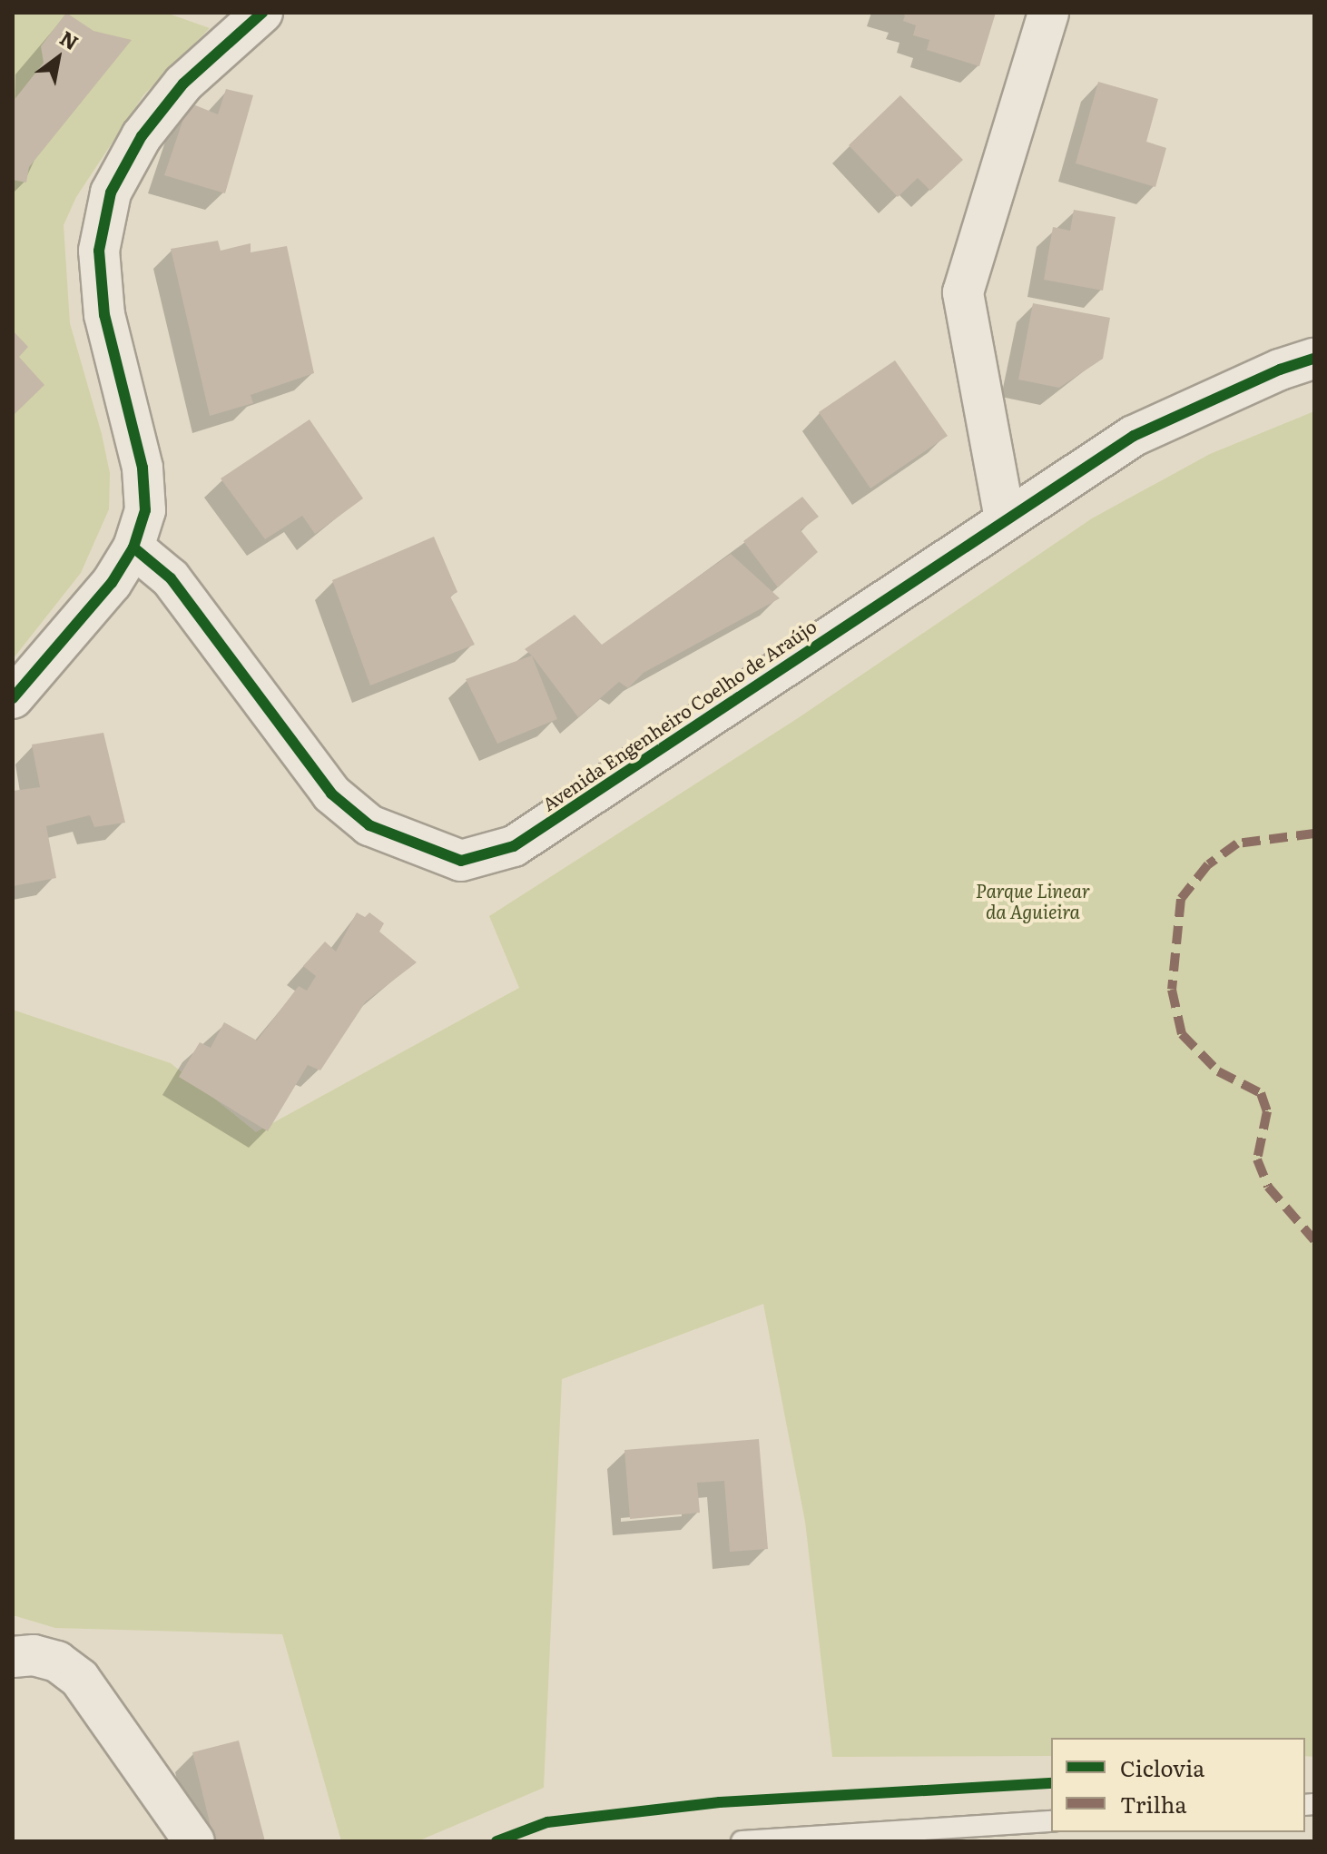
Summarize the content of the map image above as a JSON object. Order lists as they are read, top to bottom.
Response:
{
  "streets": {
    "street": ["Avenida Engenheiro Coelho de Araújo"]
  },
  "parks": ["Parque Linear da Aguieira"],
  "legend": ["Ciclovia", "Trilha"],
  "north": "top right"
}
